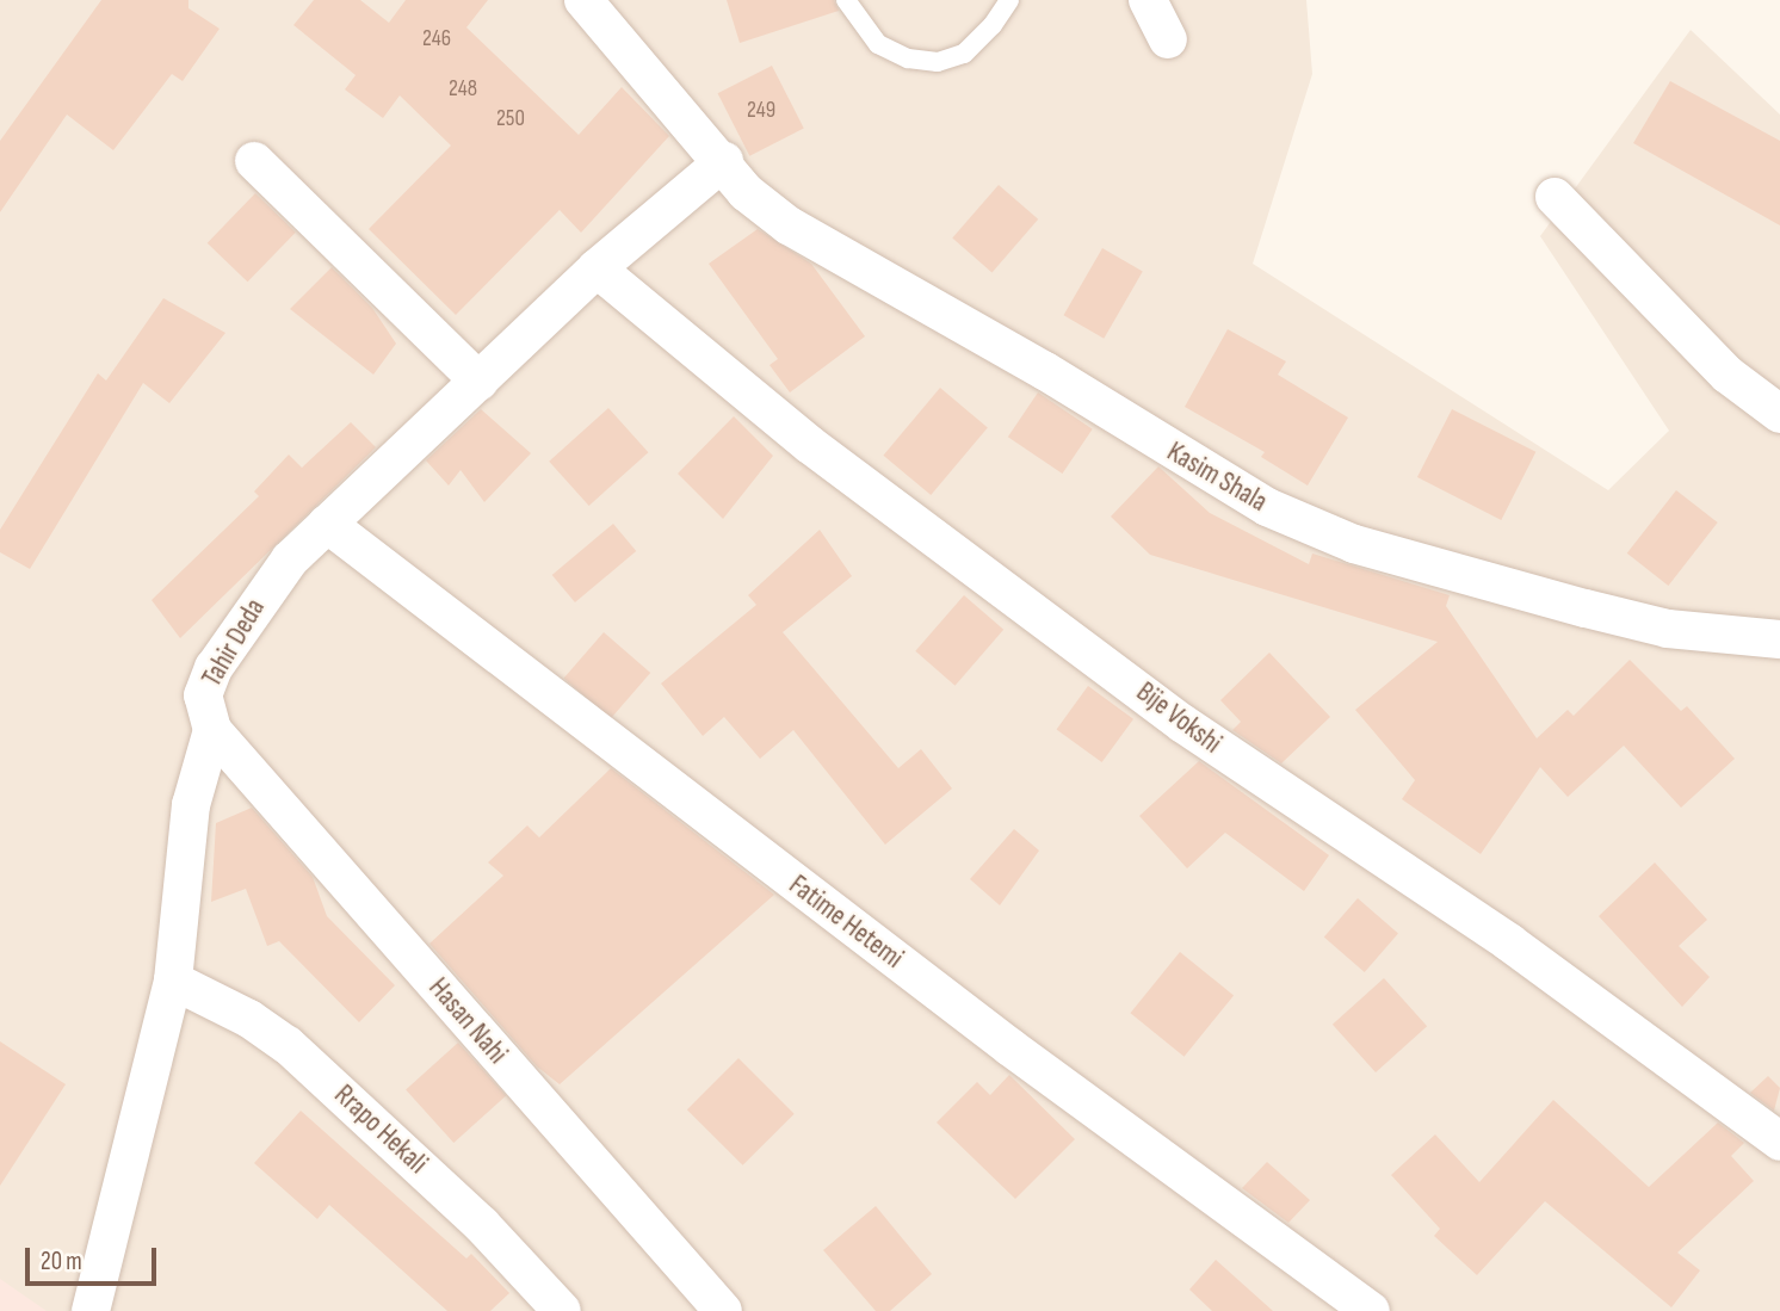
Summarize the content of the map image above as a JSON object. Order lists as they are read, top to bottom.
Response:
{
  "streets": {
    "street": [
      "Kasim Shala",
      "Tahir Deda",
      "Bije Vokshi",
      "Fatime Hetemi",
      "Hasan Nahi",
      "Rrapo Hekali"
    ]
  },
  "crossings": [
    ["Kasim Shala", "Tahir Deda"],
    ["Tahir Deda", "Bije Vokshi"],
    ["Tahir Deda", "Fatime Hetemi"],
    ["Tahir Deda", "Hasan Nahi"],
    ["Tahir Deda", "Rrapo Hekali"]
  ],
  "house_numbers": [
    "246",
    "248",
    "249",
    "250"
  ],
  "scale_bar": "20 m"
}
